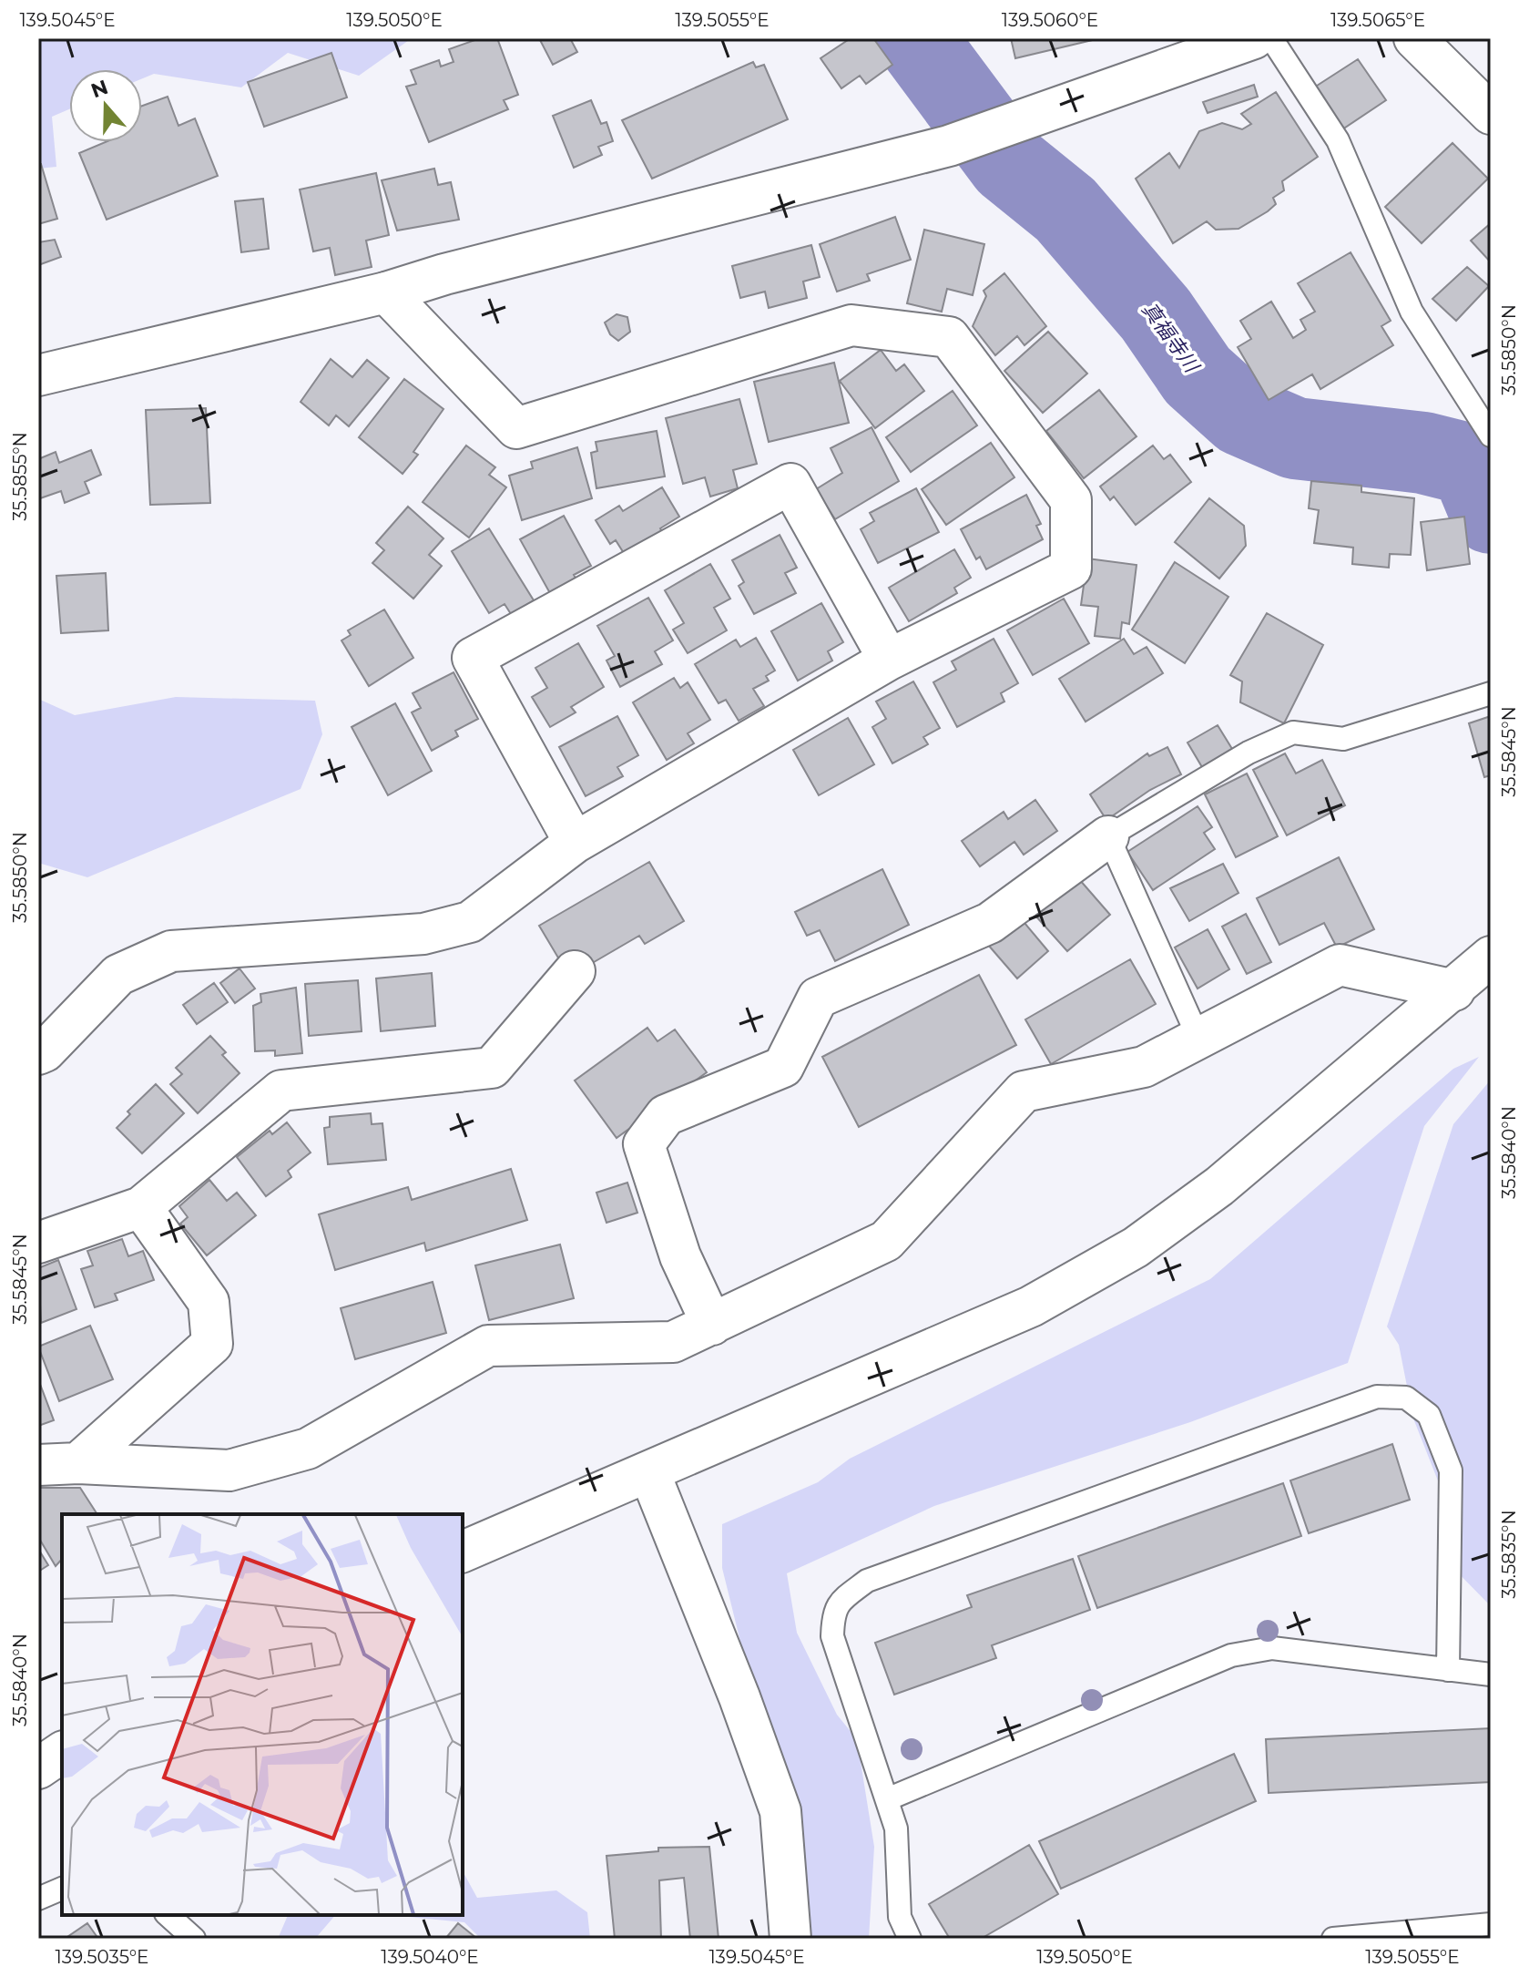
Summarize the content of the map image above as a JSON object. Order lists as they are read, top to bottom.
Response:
{
  "water": ["真福寺川"],
  "north": "top",
  "coordinates": [
    "139.5045°E",
    "139.5050°E",
    "139.5055°E",
    "139.5060°E",
    "139.5065°E",
    "35.5850°N",
    "35.5855°N",
    "35.5845°N",
    "35.5840°N",
    "35.5835°N",
    "139.5035°E",
    "139.5040°E"
  ]
}
